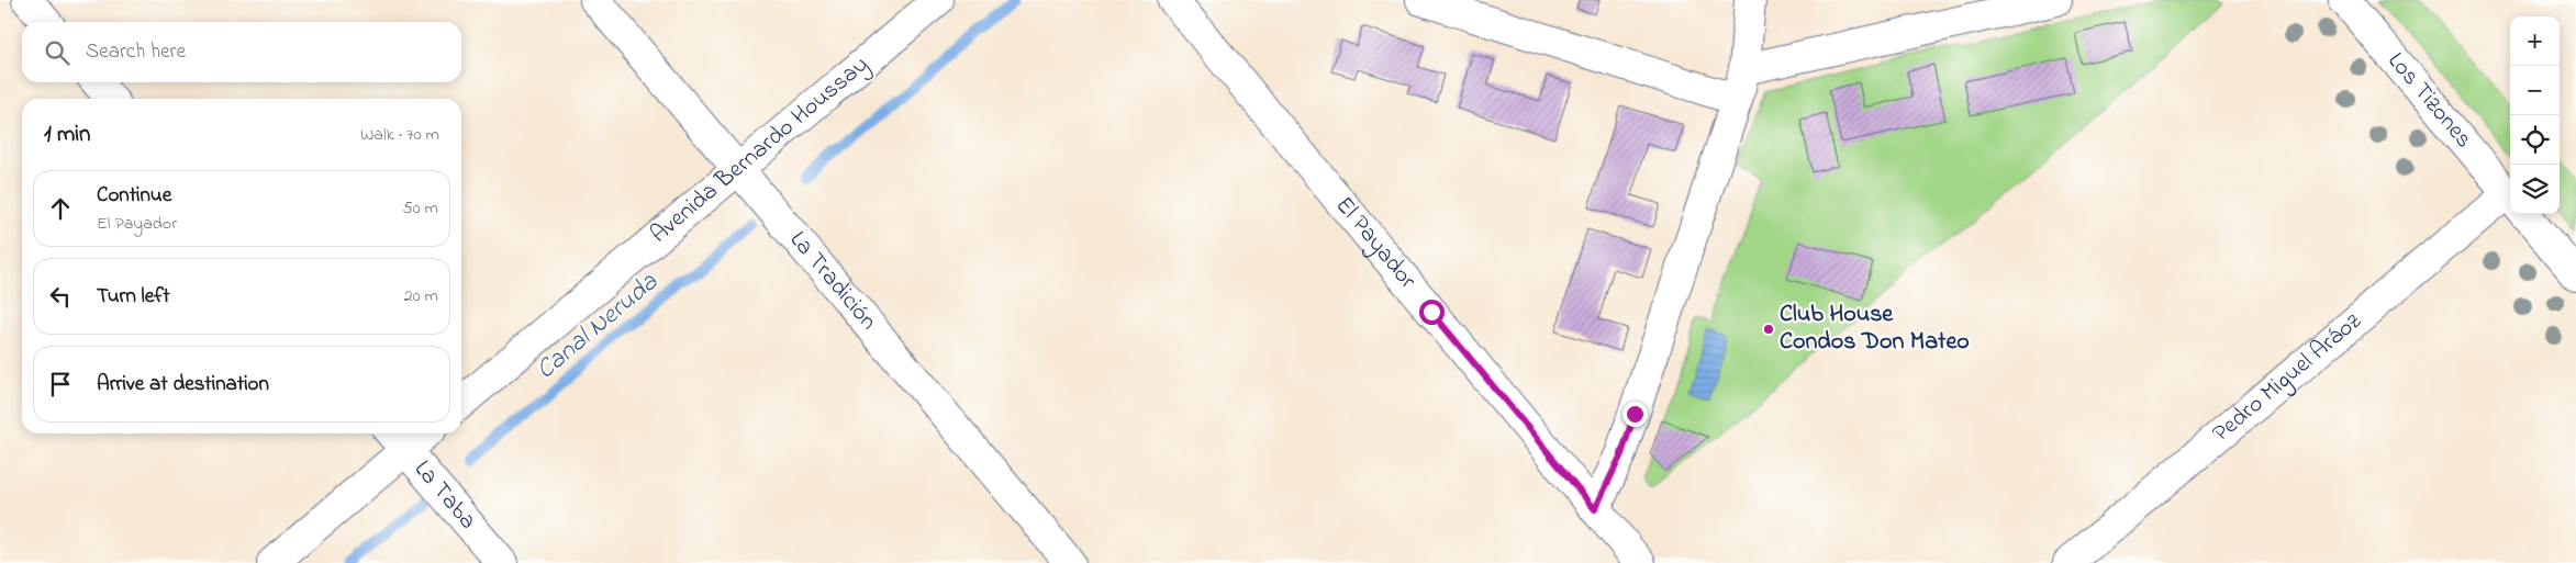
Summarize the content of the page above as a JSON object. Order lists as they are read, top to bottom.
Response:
{
  "streets": {
    "street": [
      "Los Tizones",
      "Avenida Bernardo Houssay",
      "El Payador",
      "La Tradición",
      "Pedro Miguel Aráoz",
      "La Taba"
    ]
  },
  "crossings": [
    ["Avenida Bernardo Houssay", "La Tradición"]
  ],
  "water": ["Canal Neruda"],
  "places": ["Club House Condos Don Mateo"],
  "page": {
    "map_buttons": ["+", "−"],
    "search": "Search here",
    "heading": ["1 min", "Walk · 70 m"],
    "list": [
      ["Continue", "El Payador", "50 m"],
      ["Turn left", "20 m"],
      "Arrive at destination"
    ]
  }
}
